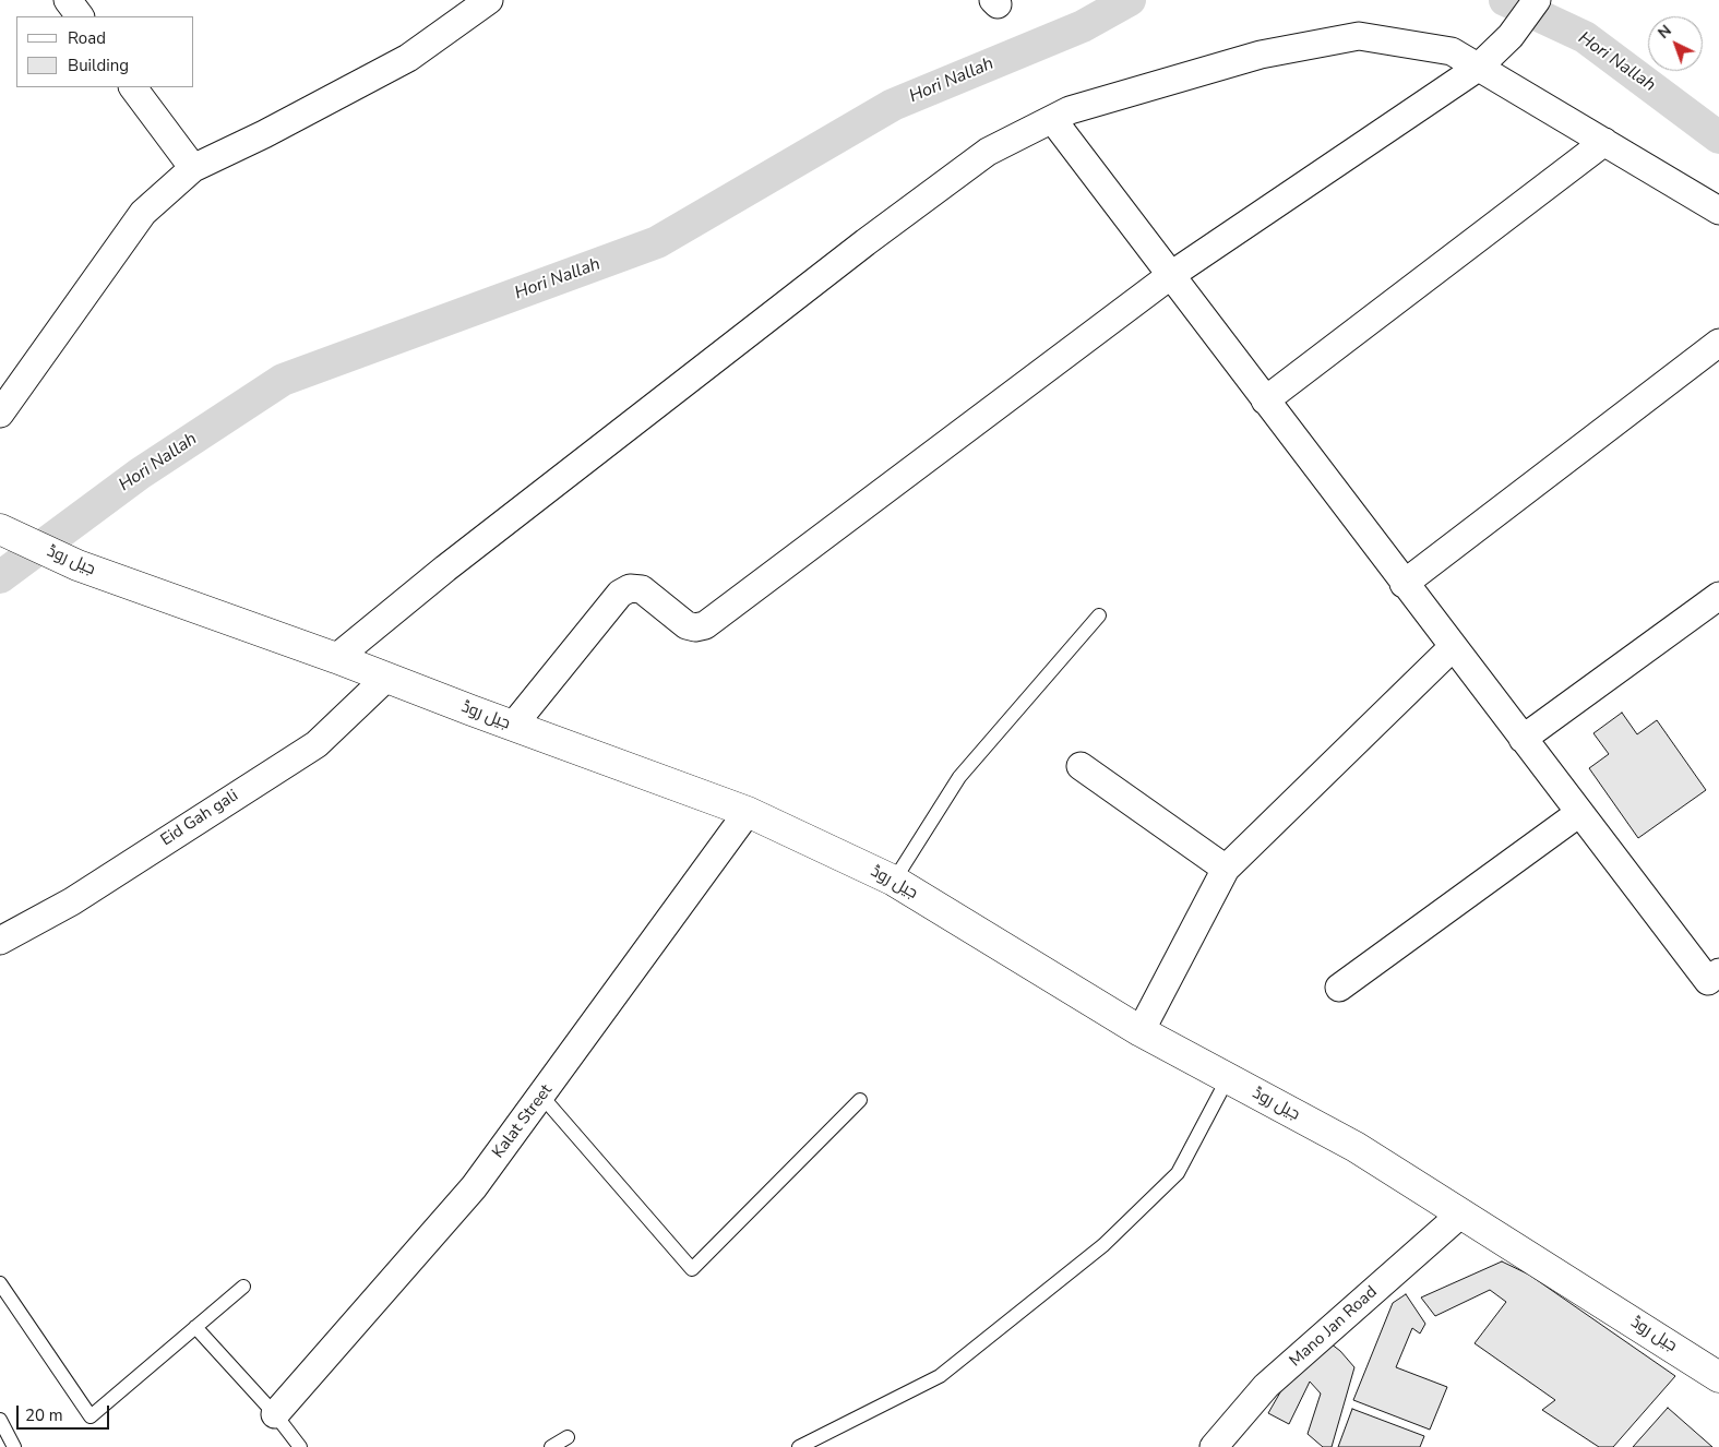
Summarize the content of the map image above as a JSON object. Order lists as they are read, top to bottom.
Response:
{
  "streets": {
    "main road": ["جیل روڈ"],
    "street": ["Eid Gah gali", "Kalat Street", "Mano Jan Road"]
  },
  "crossings": [
    ["جیل روڈ", "Eid Gah gali"],
    ["جیل روڈ", "Kalat Street"],
    ["جیل روڈ", "Mano Jan Road"]
  ],
  "water": ["Hori Nallah"],
  "legend": ["Road", "Building"],
  "scale_bar": "20 m",
  "north": "top left"
}
